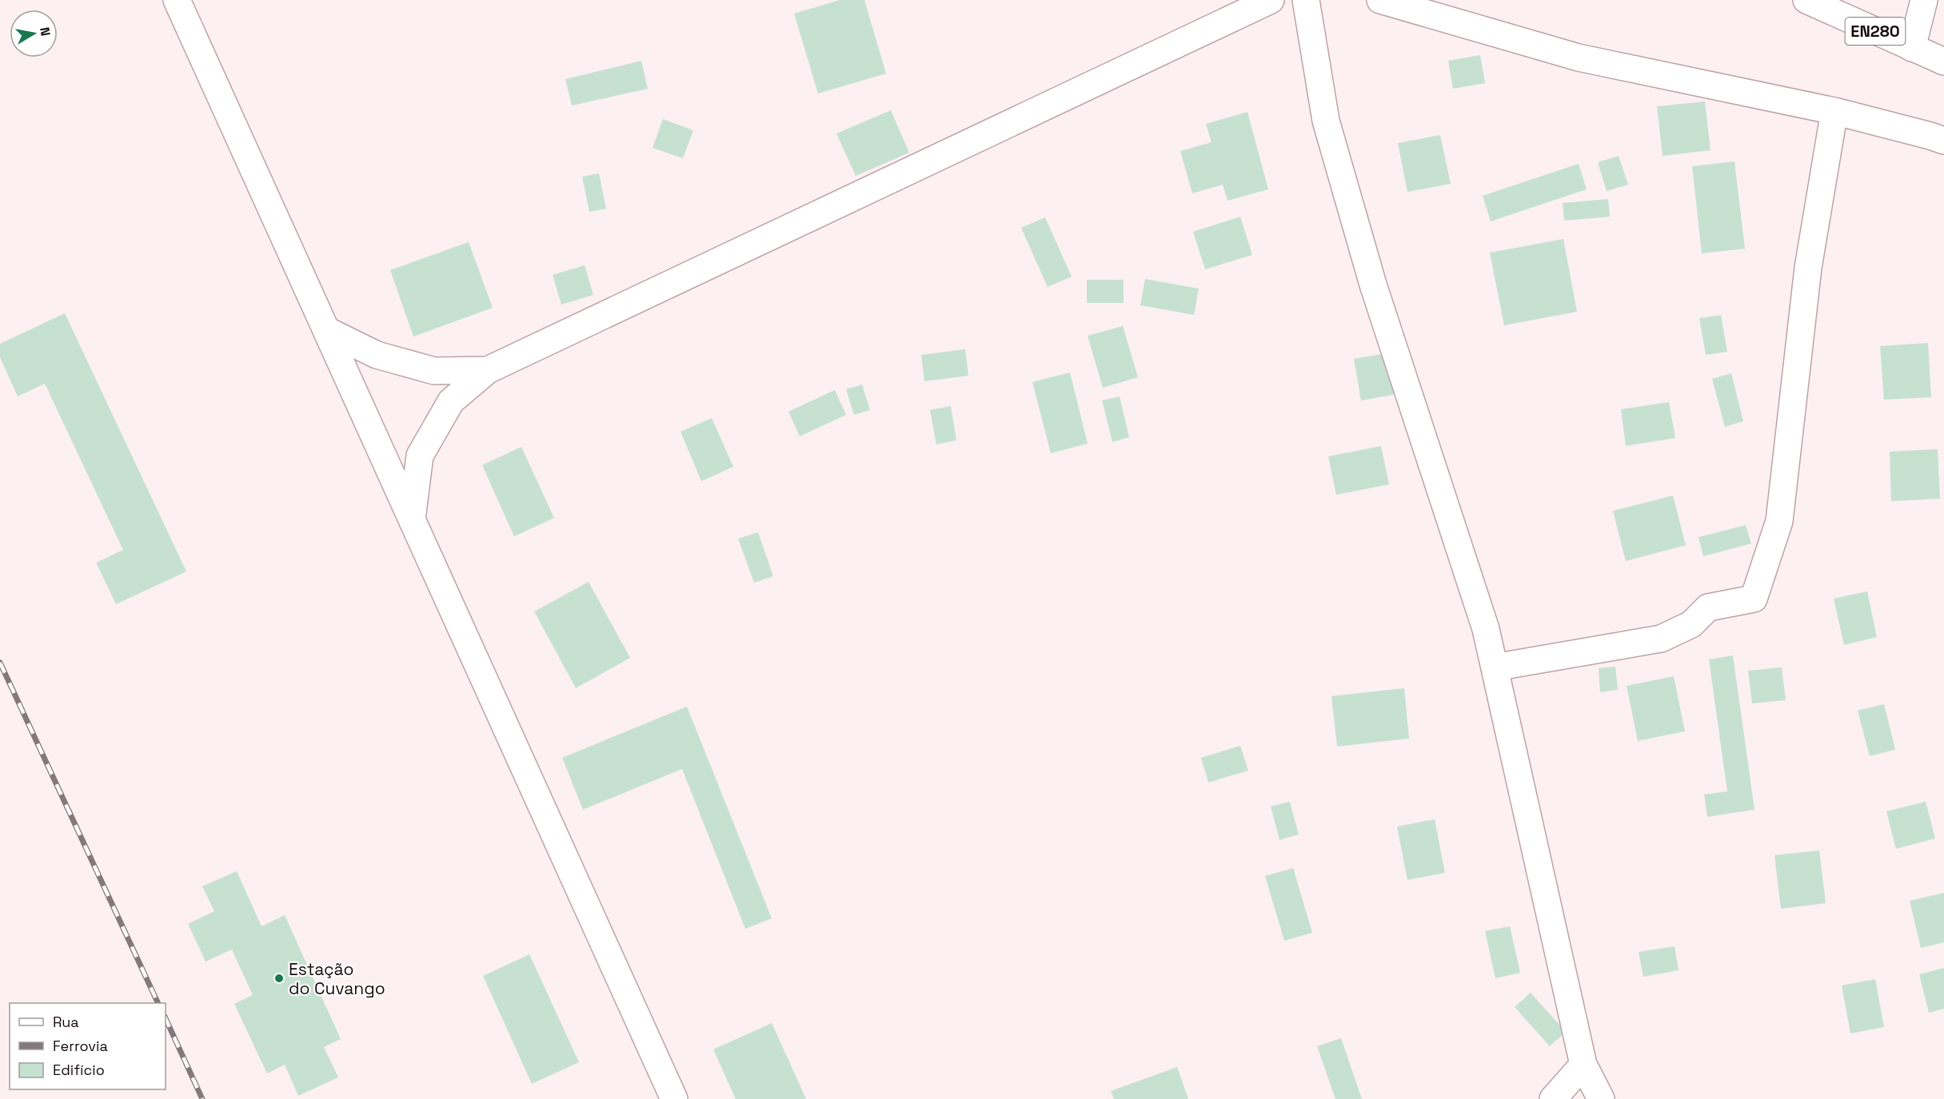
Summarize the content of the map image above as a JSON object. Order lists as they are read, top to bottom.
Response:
{
  "streets": {
    "street": ["EN280"]
  },
  "places": ["Estação do Cuvango"],
  "legend": ["Rua", "Ferrovia", "Edifício"],
  "north": "right"
}
